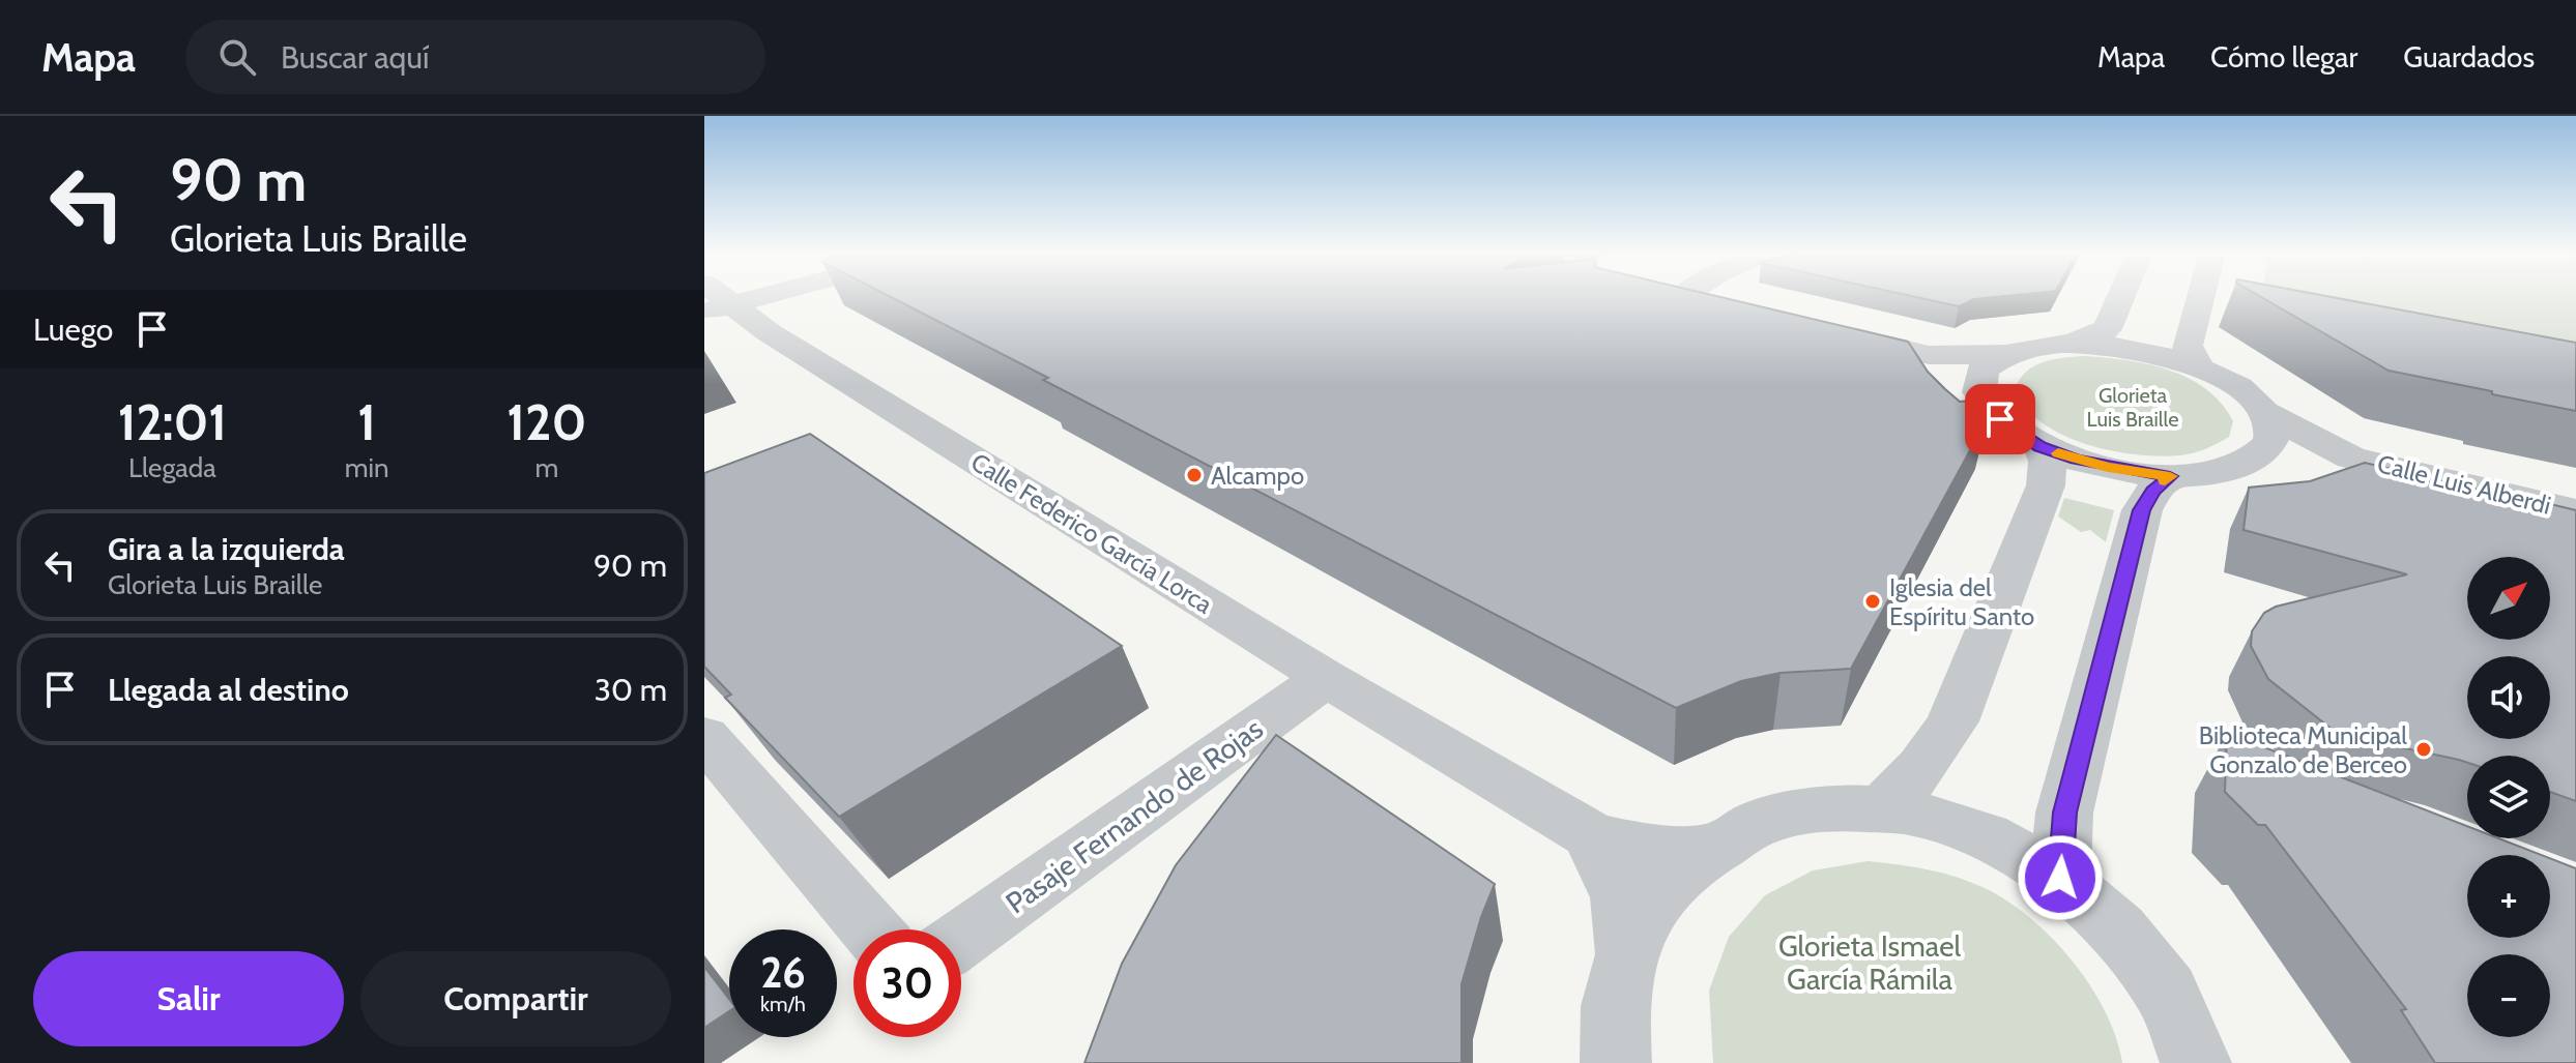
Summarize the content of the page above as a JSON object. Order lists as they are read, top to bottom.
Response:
{
  "streets": {
    "street": ["Calle Luis Alberdi", "Calle Federico García Lorca", "Pasaje Fernando de Rojas"]
  },
  "crossings": [
    ["Calle Federico García Lorca", "Pasaje Fernando de Rojas"]
  ],
  "parks": ["Glorieta Luis Braille", "Glorieta Ismael García Rámila"],
  "places": ["Alcampo", "Iglesia del Espíritu Santo", "Biblioteca Municipal Gonzalo de Berceo"],
  "north": "top right",
  "page": {
    "header": "Mapa",
    "search": "Buscar aquí",
    "nav": ["Mapa", "Cómo llegar", "Guardados"],
    "turn": ["90 m", "Glorieta Luis Braille"],
    "then": "Luego",
    "eta": [
      "12:01",
      "Llegada",
      "1",
      "min",
      "120",
      "m"
    ],
    "list": [
      {
        "name": "Gira a la izquierda",
        "note": "Glorieta Luis Braille",
        "value": "90 m"
      },
      {
        "name": "Llegada al destino",
        "value": "30 m"
      }
    ],
    "map_buttons": ["+", "−"],
    "speed": "26 km/h",
    "limit": "30",
    "buttons": ["Salir", "Compartir"]
  }
}
